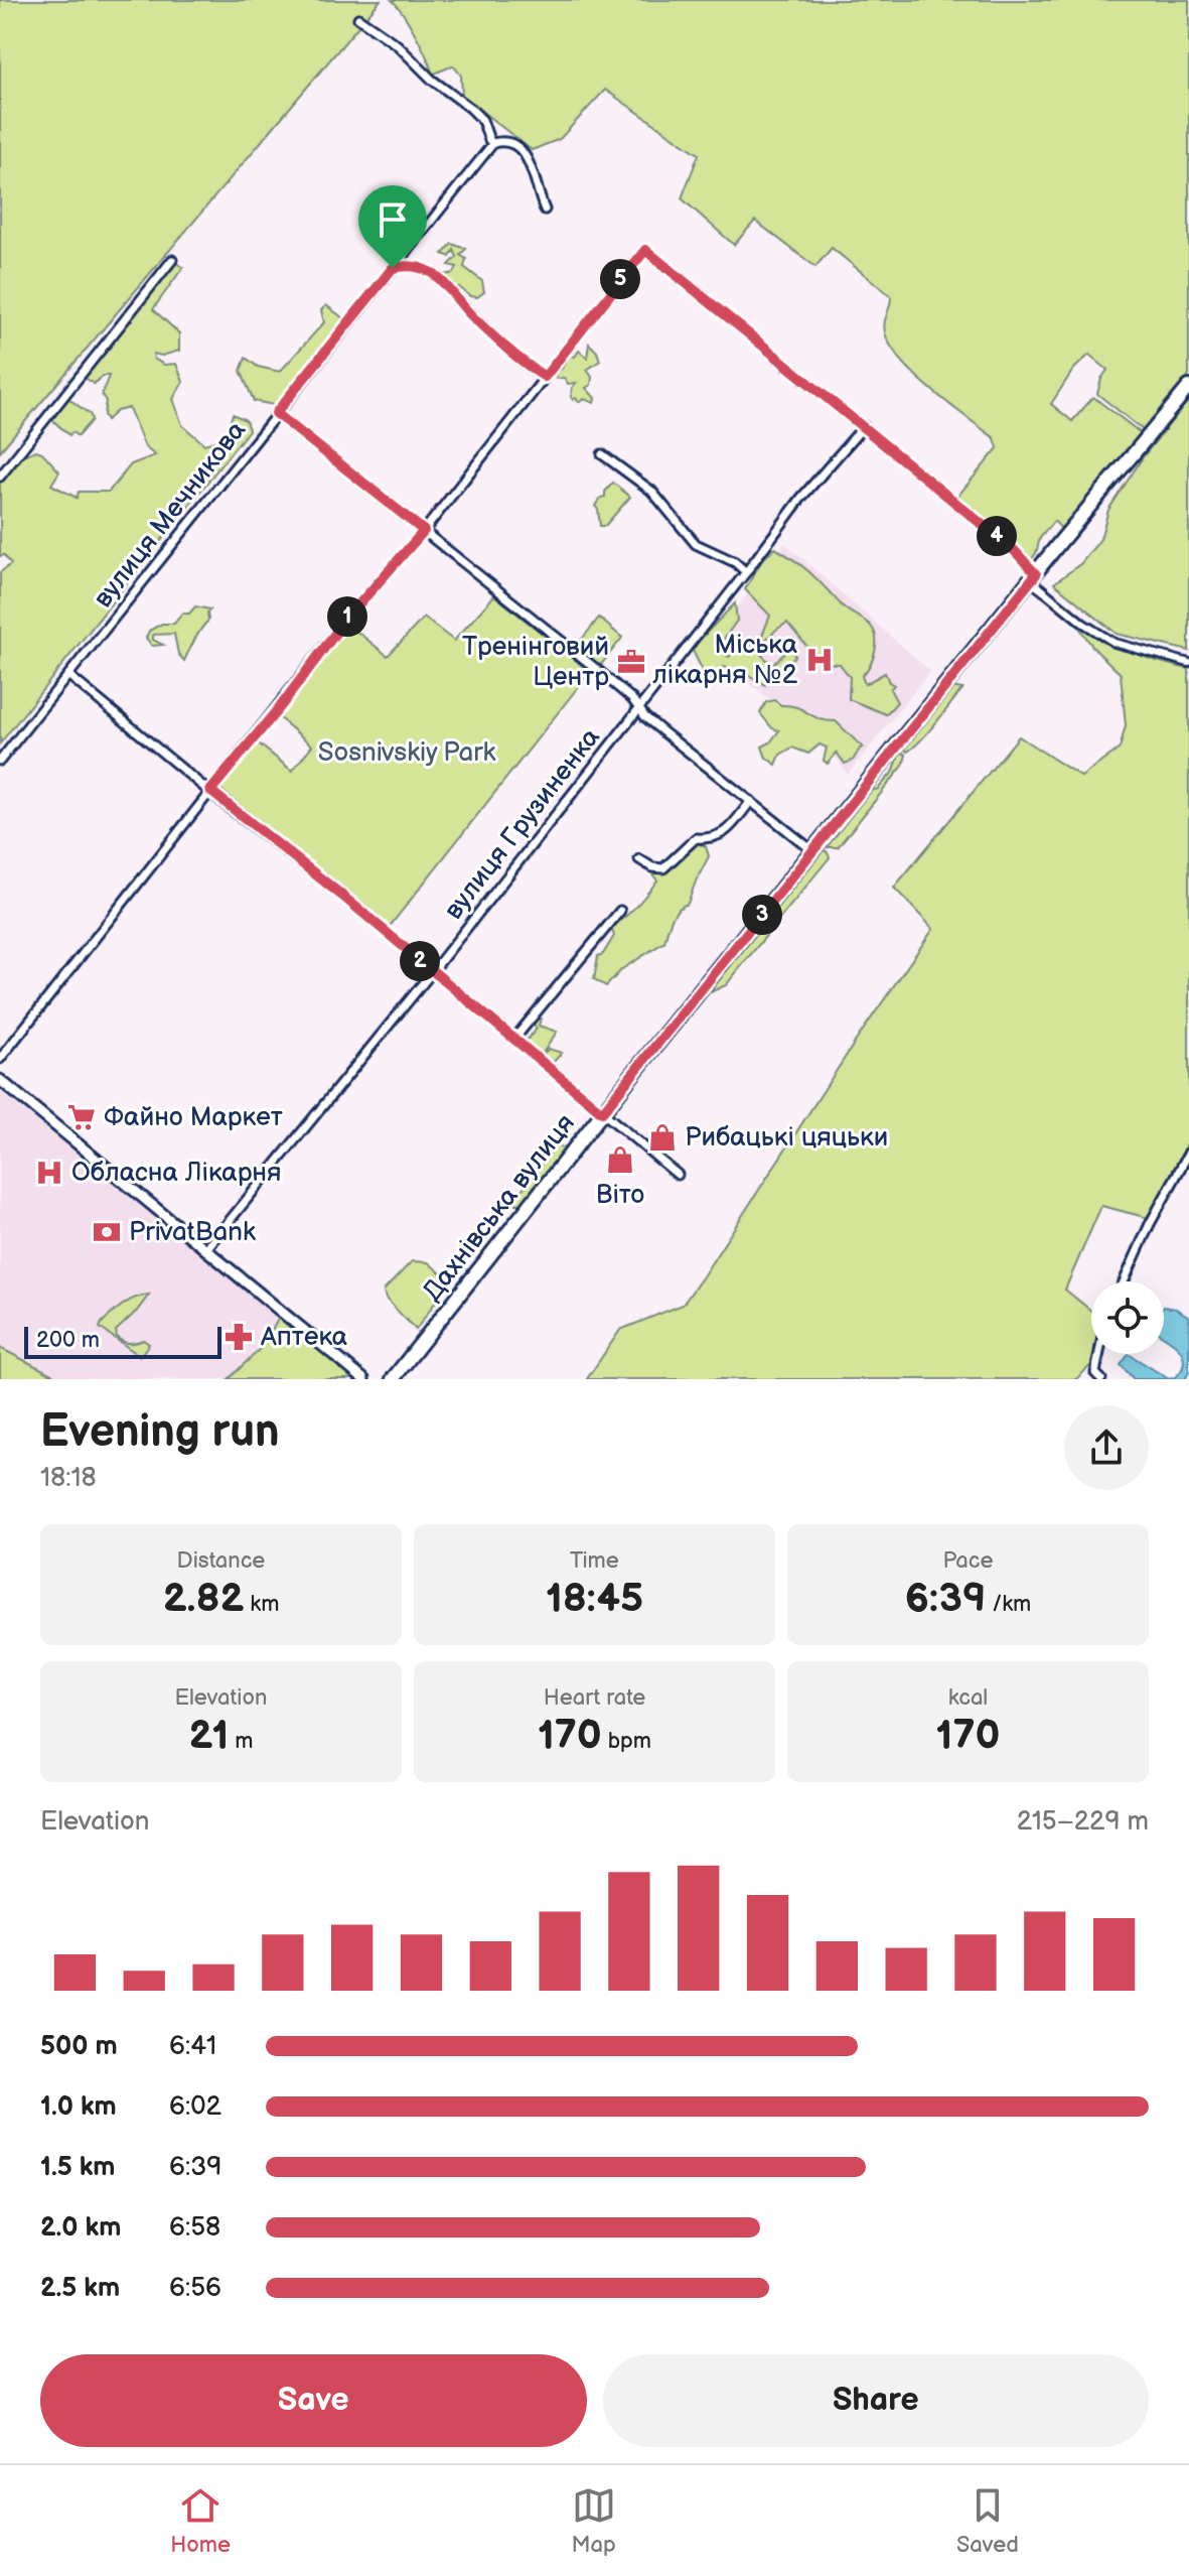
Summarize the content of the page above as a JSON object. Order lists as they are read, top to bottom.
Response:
{
  "streets": {
    "main road": ["Дахнівська вулиця"],
    "street": ["вулиця Мечникова", "вулиця Грузиненка"]
  },
  "parks": ["Sosnivskiy Park"],
  "places": {
    "hospital": ["Міська лікарня №2", "Обласна Лікарня"],
    "office": ["Тренінговий Центр"],
    "supermarket": ["Файно Маркет"],
    "shop": ["Рибацькі цяцьки", "Віто"],
    "bank": ["PrivatBank"],
    "pharmacy": ["Аптека"]
  },
  "scale_bar": "200 m",
  "page": {
    "pins": [
      "5",
      "4",
      "1",
      "3",
      "2"
    ],
    "scale": "200 m",
    "heading": ["Evening run", "18:18"],
    "stats": [
      ["Distance", "2.82 km"],
      ["Time", "18:45"],
      ["Pace", "6:39 /km"],
      ["Elevation", "21 m"],
      ["Heart rate", "170 bpm"],
      ["kcal", "170"]
    ],
    "chart": ["Elevation", "215–229 m"],
    "list": [
      {
        "name": "500 m",
        "note": "6:41"
      },
      {
        "name": "1.0 km",
        "note": "6:02"
      },
      {
        "name": "1.5 km",
        "note": "6:39"
      },
      {
        "name": "2.0 km",
        "note": "6:58"
      },
      {
        "name": "2.5 km",
        "note": "6:56"
      }
    ],
    "buttons": ["Save", "Share"],
    "tabs": ["Home", "Map", "Saved"]
  }
}
